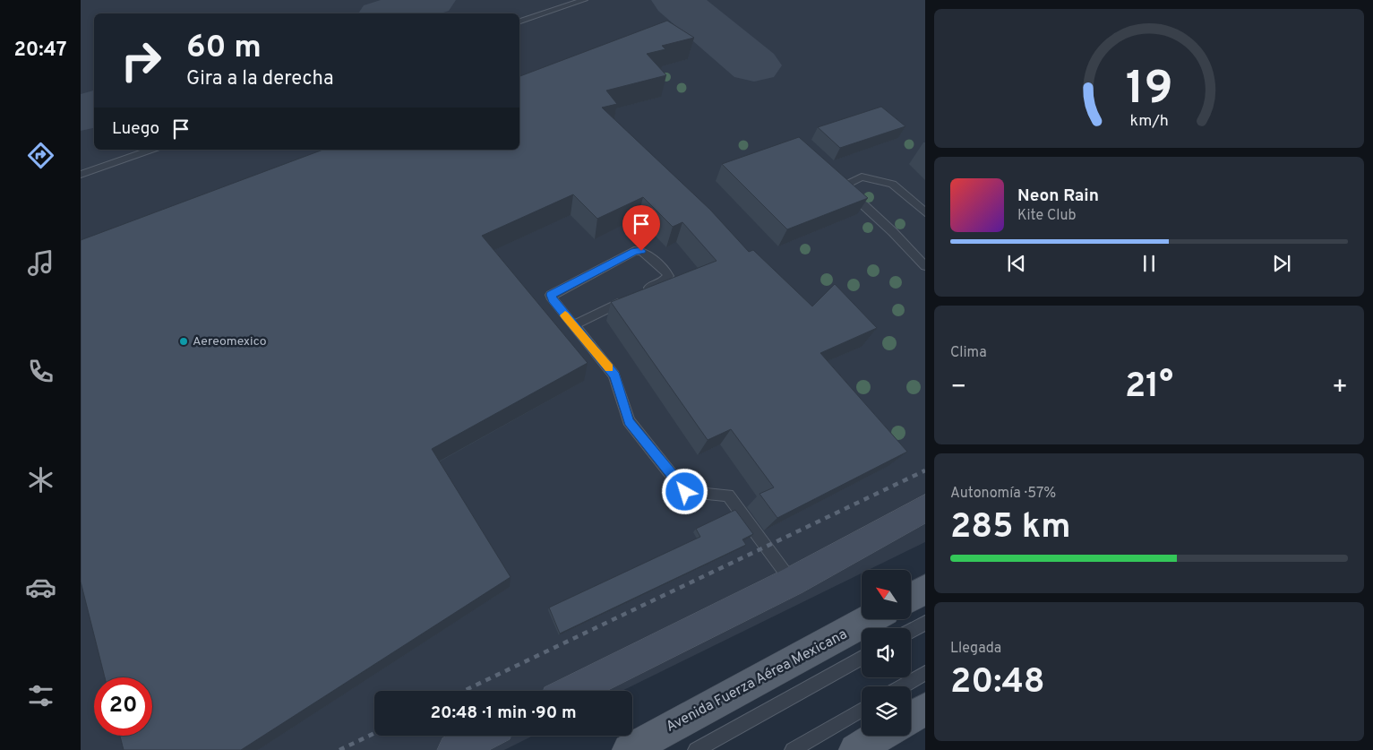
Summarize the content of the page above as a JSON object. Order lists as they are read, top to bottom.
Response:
{
  "streets": {
    "main road": ["Avenida Fuerza Aérea Mexicana"]
  },
  "places": ["Aereomexico"],
  "north": "top left",
  "page": {
    "tabs": "20:47",
    "turn": ["60 m", "Gira a la derecha"],
    "then": "Luego",
    "song": ["Neon Rain", "Kite Club"],
    "tile": [
      "Clima",
      ["Autonomía · 57%", "285 km"],
      ["Llegada", "20:48"]
    ],
    "heat": ["−", "21°", "+"],
    "limit": "20",
    "trip": "20:48 · 1 min · 90 m",
    "gauge": ["19", "km/h"]
  }
}
